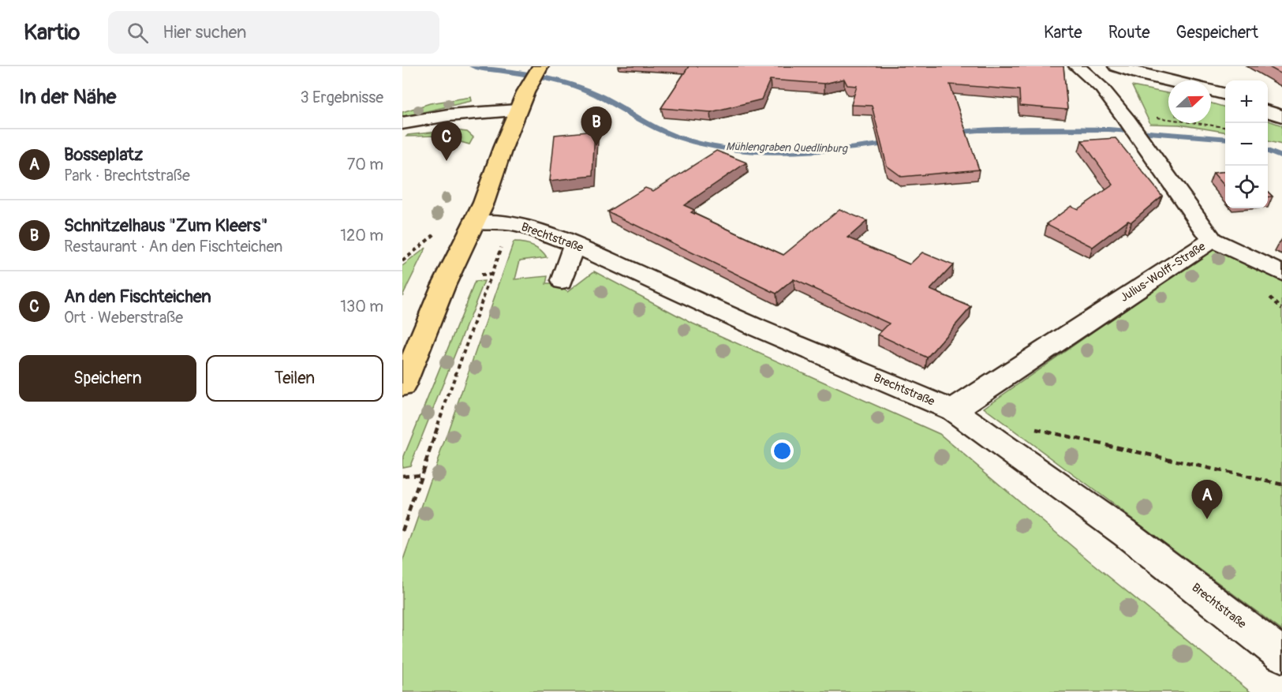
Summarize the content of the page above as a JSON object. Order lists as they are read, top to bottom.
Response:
{
  "streets": {
    "street": ["Brechtstraße", "Julius-Wolff-Straße"]
  },
  "crossings": [
    ["Brechtstraße", "Julius-Wolff-Straße"]
  ],
  "water": ["Mühlengraben Quedlinburg"],
  "north": "right",
  "page": {
    "header": "Kartio",
    "search": "Hier suchen",
    "nav": ["Karte", "Route", "Gespeichert"],
    "heading": ["In der Nähe", "3 Ergebnisse"],
    "map_buttons": ["+", "−"],
    "pins": ["B", "C", "A"],
    "list": [
      {
        "mark": "A",
        "name": "Bosseplatz",
        "note": "Park · Brechtstraße",
        "value": "70 m"
      },
      {
        "mark": "B",
        "name": "Schnitzelhaus \"Zum Kleers\"",
        "note": "Restaurant · An den Fischteichen",
        "value": "120 m"
      },
      {
        "mark": "C",
        "name": "An den Fischteichen",
        "note": "Ort · Weberstraße",
        "value": "130 m"
      }
    ],
    "buttons": ["Speichern", "Teilen"]
  }
}
